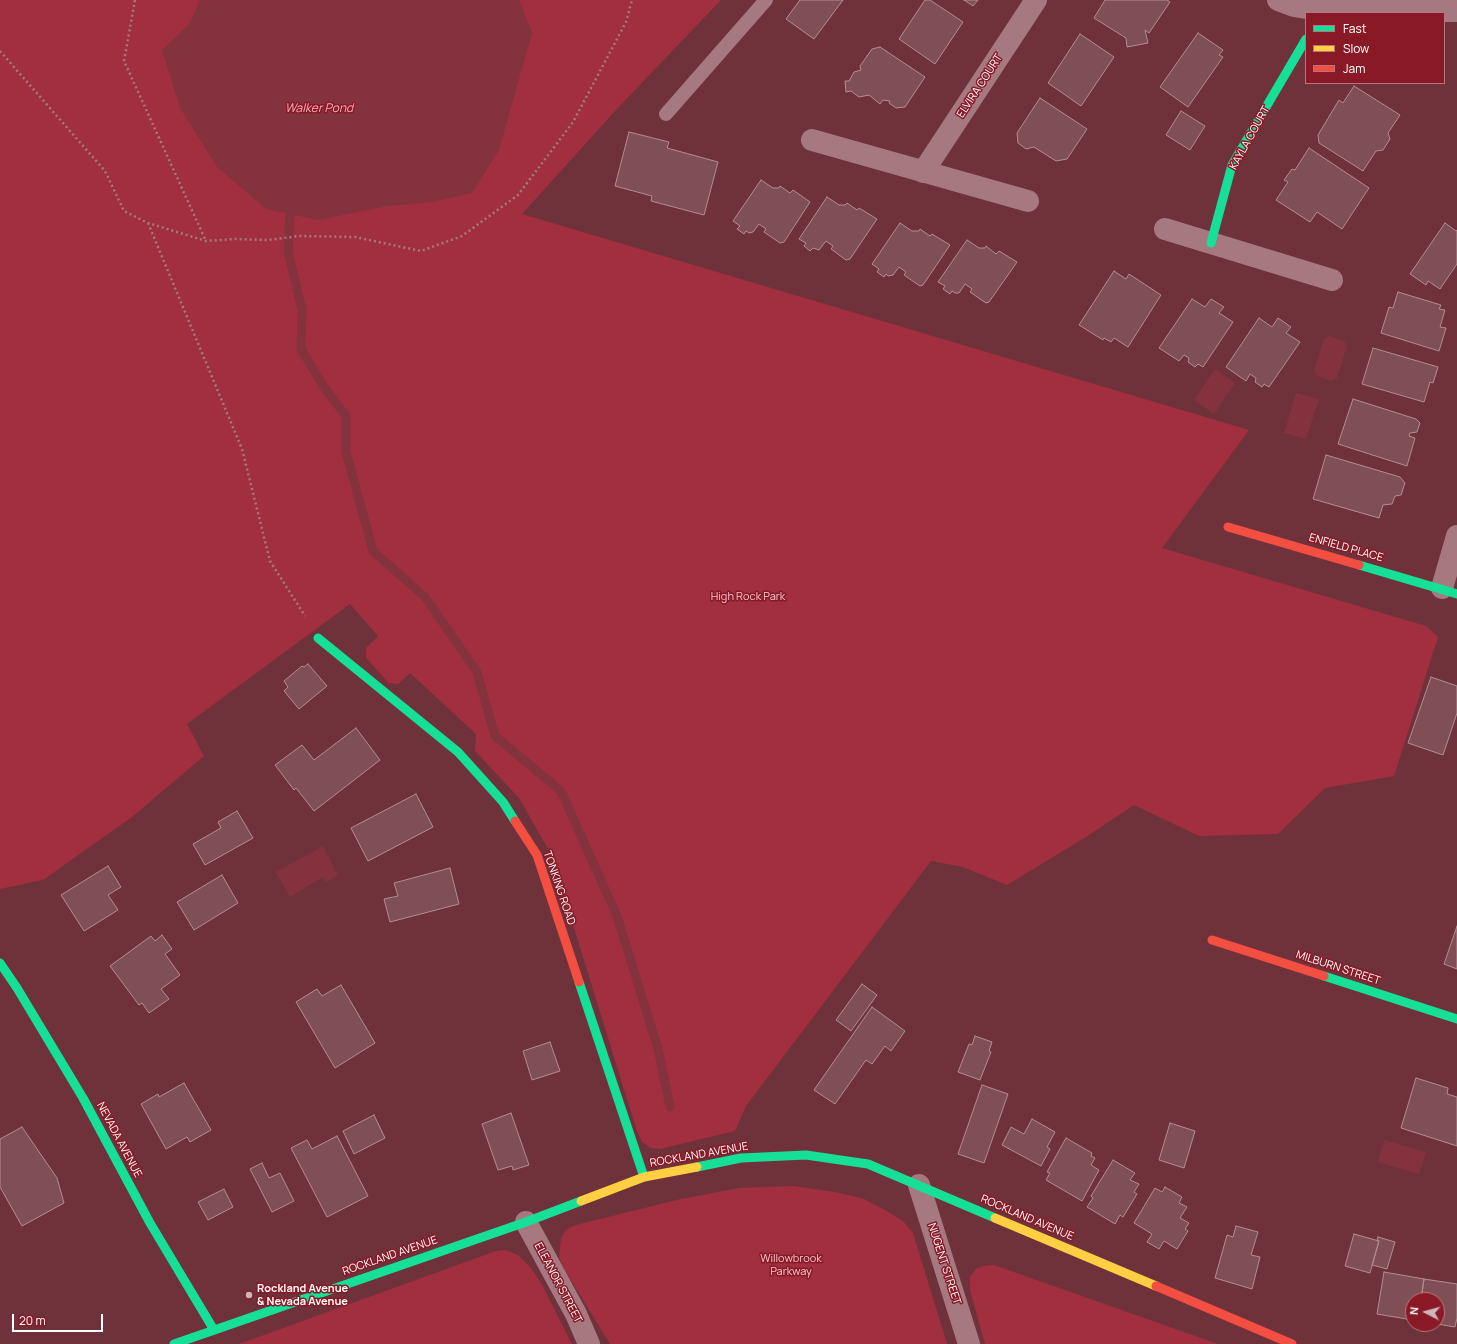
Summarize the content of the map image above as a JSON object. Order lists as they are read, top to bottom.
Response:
{
  "streets": {
    "street": [
      "ELVIRA COURT",
      "KAYLA COURT",
      "ENFIELD PLACE",
      "TONKING ROAD",
      "MILBURN STREET",
      "NEVADA AVENUE",
      "ROCKLAND AVENUE",
      "NUGENT STREET",
      "ELEANOR STREET"
    ]
  },
  "crossings": [
    ["TONKING ROAD", "ROCKLAND AVENUE"],
    ["NEVADA AVENUE", "ROCKLAND AVENUE"],
    ["ROCKLAND AVENUE", "NUGENT STREET"],
    ["ROCKLAND AVENUE", "ELEANOR STREET"]
  ],
  "water": ["Walker Pond"],
  "parks": ["High Rock Park", "Willowbrook Parkway"],
  "places": ["Rockland Avenue & Nevada Avenue"],
  "legend": ["Fast", "Slow", "Jam"],
  "scale_bar": "20 m",
  "north": "left"
}
